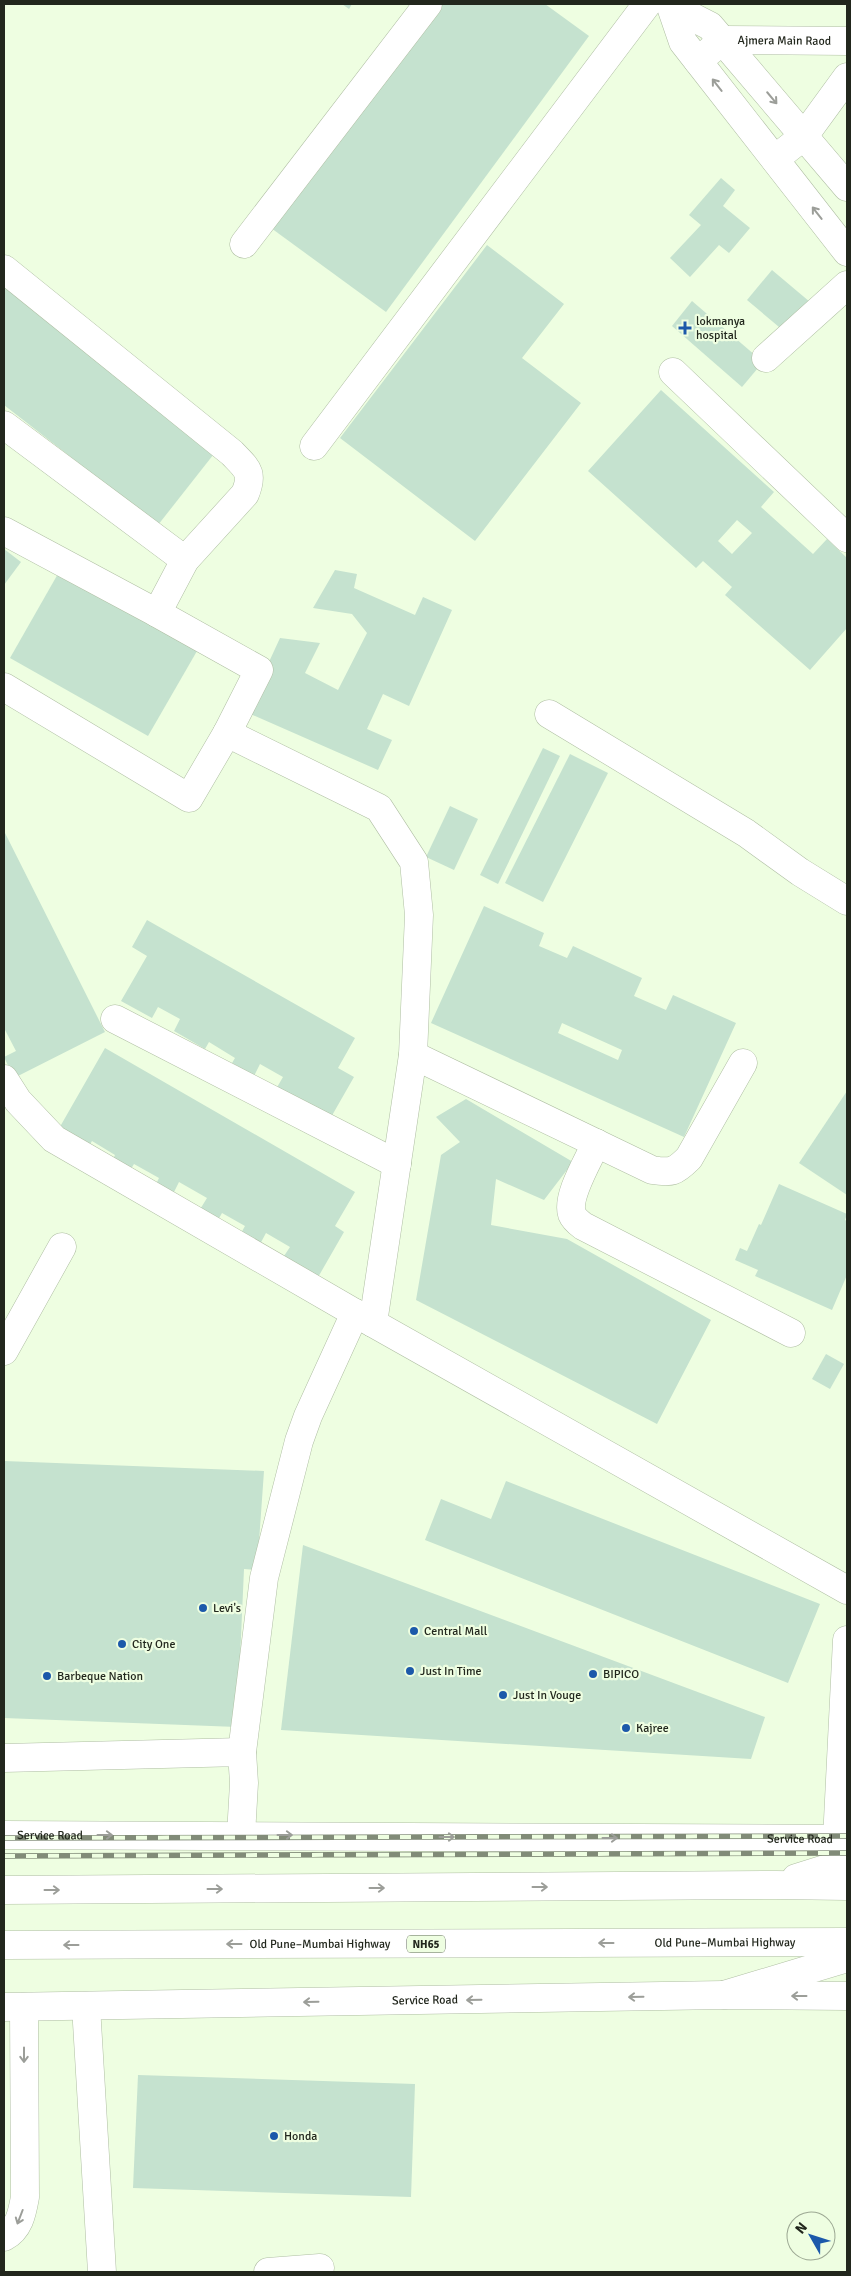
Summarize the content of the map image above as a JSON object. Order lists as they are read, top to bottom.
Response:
{
  "streets": {
    "main road": [
      "Ajmera Main Raod",
      "Service Road",
      "Old Pune–Mumbai Highway",
      "NH65"
    ]
  },
  "places": {
    "health": ["lokmanya hospital"],
    "other": [
      "Levi's",
      "Central Mall",
      "City One",
      "Just In Time",
      "BIPICO",
      "Barbeque Nation",
      "Just In Vouge",
      "Kajree",
      "Honda"
    ]
  },
  "north": "top left"
}
